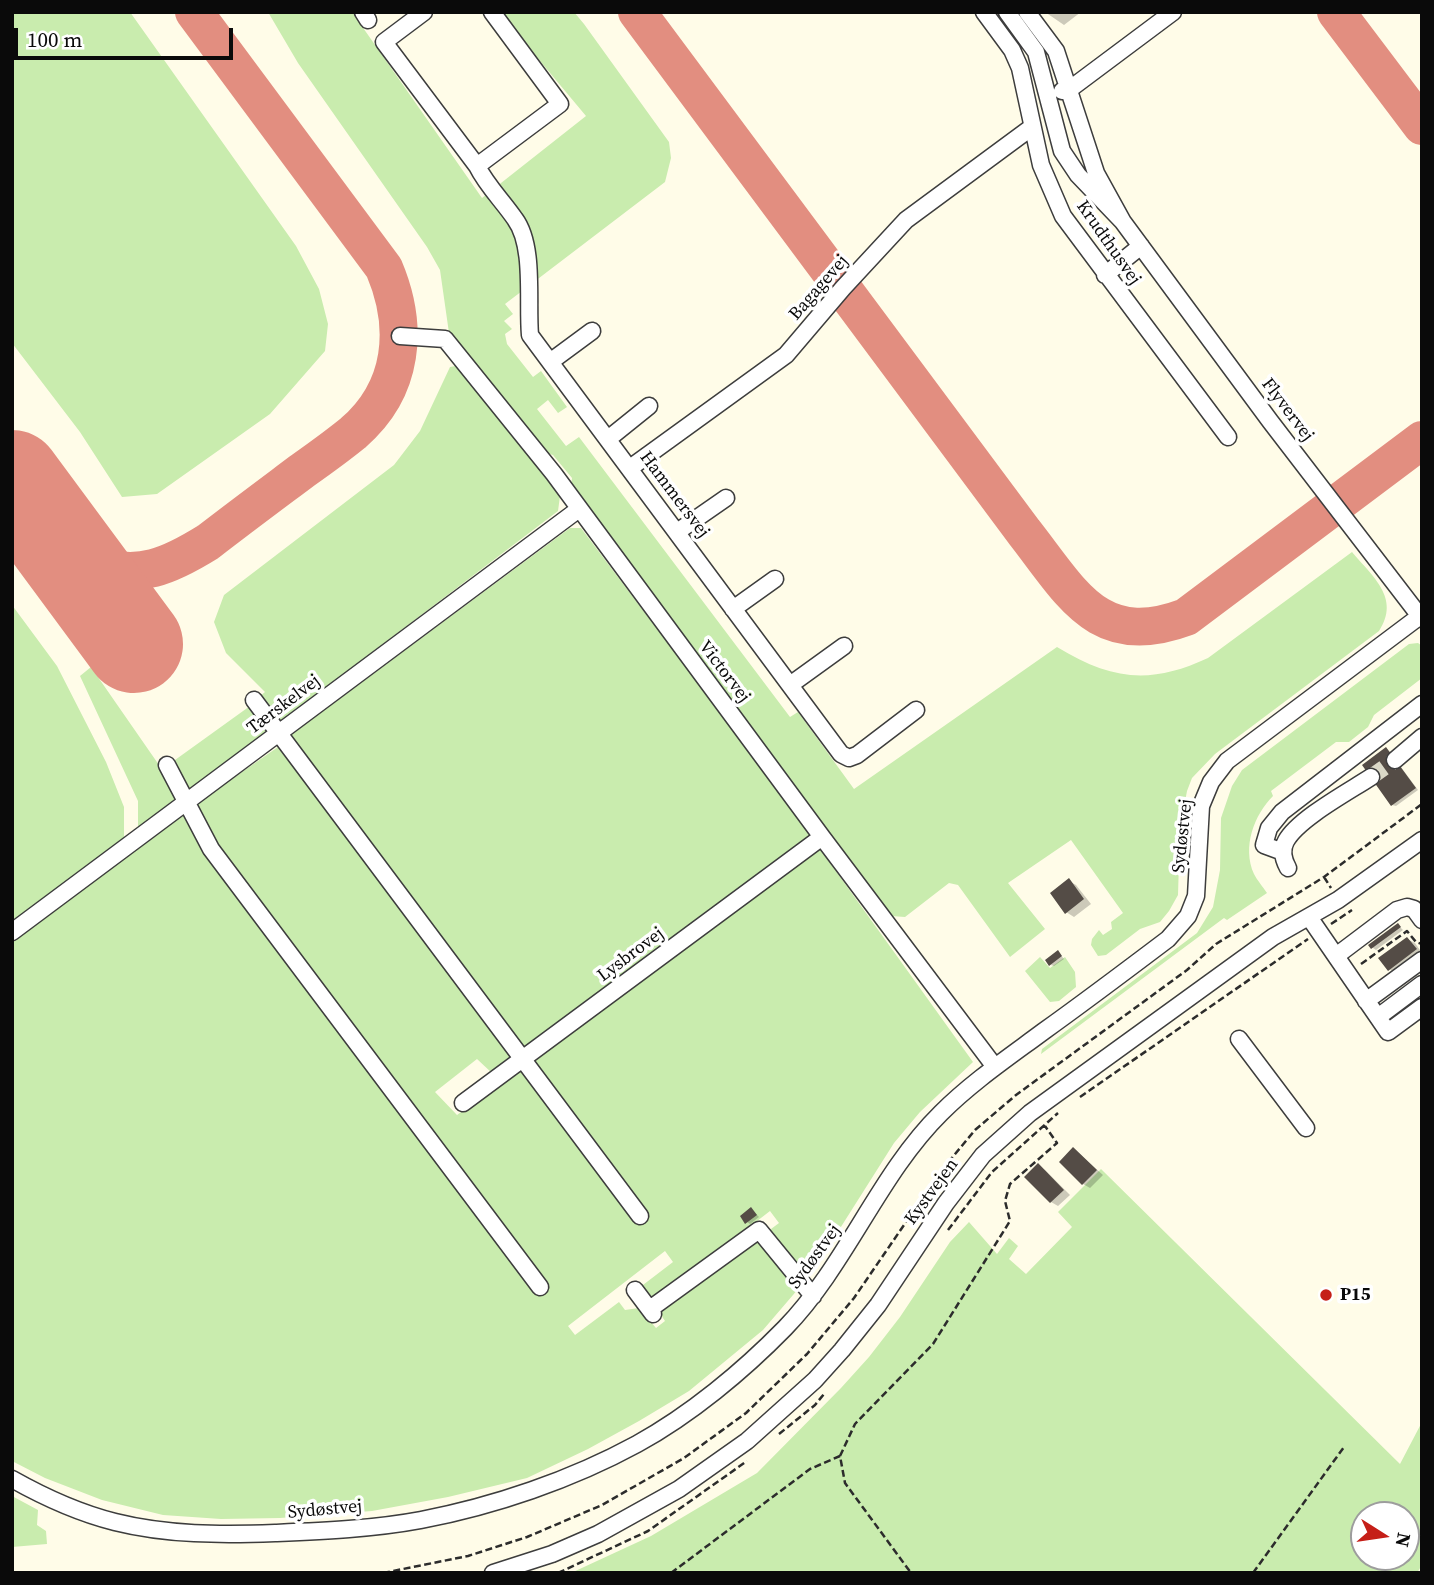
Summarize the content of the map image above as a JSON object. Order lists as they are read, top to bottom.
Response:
{
  "streets": {
    "street": [
      "Krudthusvej",
      "Bagagevej",
      "Flyvervej",
      "Hammersvej",
      "Victorvej",
      "Tærskelvej",
      "Sydøstvej",
      "Lysbrovej",
      "Kystvejen"
    ]
  },
  "crossings": [
    ["Krudthusvej", "Bagagevej"],
    ["Bagagevej", "Hammersvej"],
    ["Flyvervej", "Sydøstvej"],
    ["Victorvej", "Tærskelvej"],
    ["Victorvej", "Sydøstvej"],
    ["Victorvej", "Lysbrovej"]
  ],
  "places": ["P15"],
  "scale_bar": "100 m",
  "north": "right"
}
